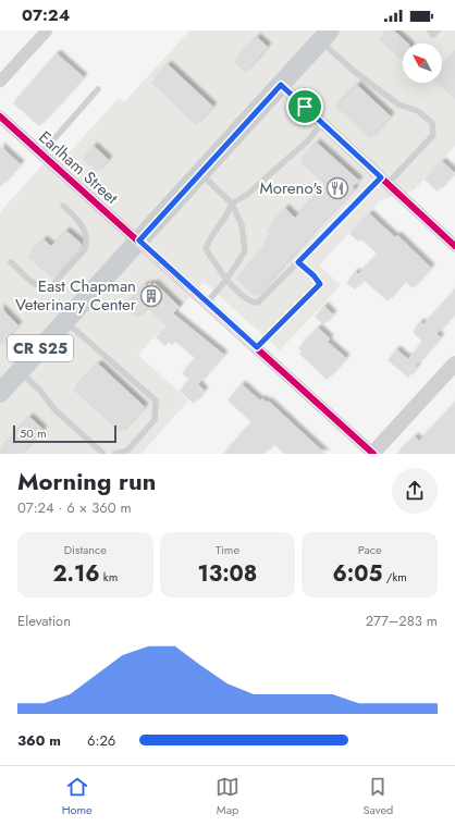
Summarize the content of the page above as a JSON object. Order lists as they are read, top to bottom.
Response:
{
  "streets": {
    "main road": ["CR S25"],
    "street": ["Earlham Street"]
  },
  "crossings": [
    ["Earlham Street", "CR S25"]
  ],
  "places": {
    "restaurant": ["Moreno's"],
    "building": ["East Chapman Veterinary Center"]
  },
  "scale_bar": "50 m",
  "north": "top left",
  "page": {
    "status": "07:24",
    "scale": "50 m",
    "heading": ["Morning run", "07:24 · 6 × 360 m"],
    "stats": [
      ["Distance", "2.16 km"],
      ["Time", "13:08"],
      ["Pace", "6:05 /km"]
    ],
    "chart": ["Elevation", "277–283 m"],
    "list": [
      {
        "name": "360 m",
        "note": "6:26"
      }
    ],
    "tabs": ["Home", "Map", "Saved"]
  }
}
